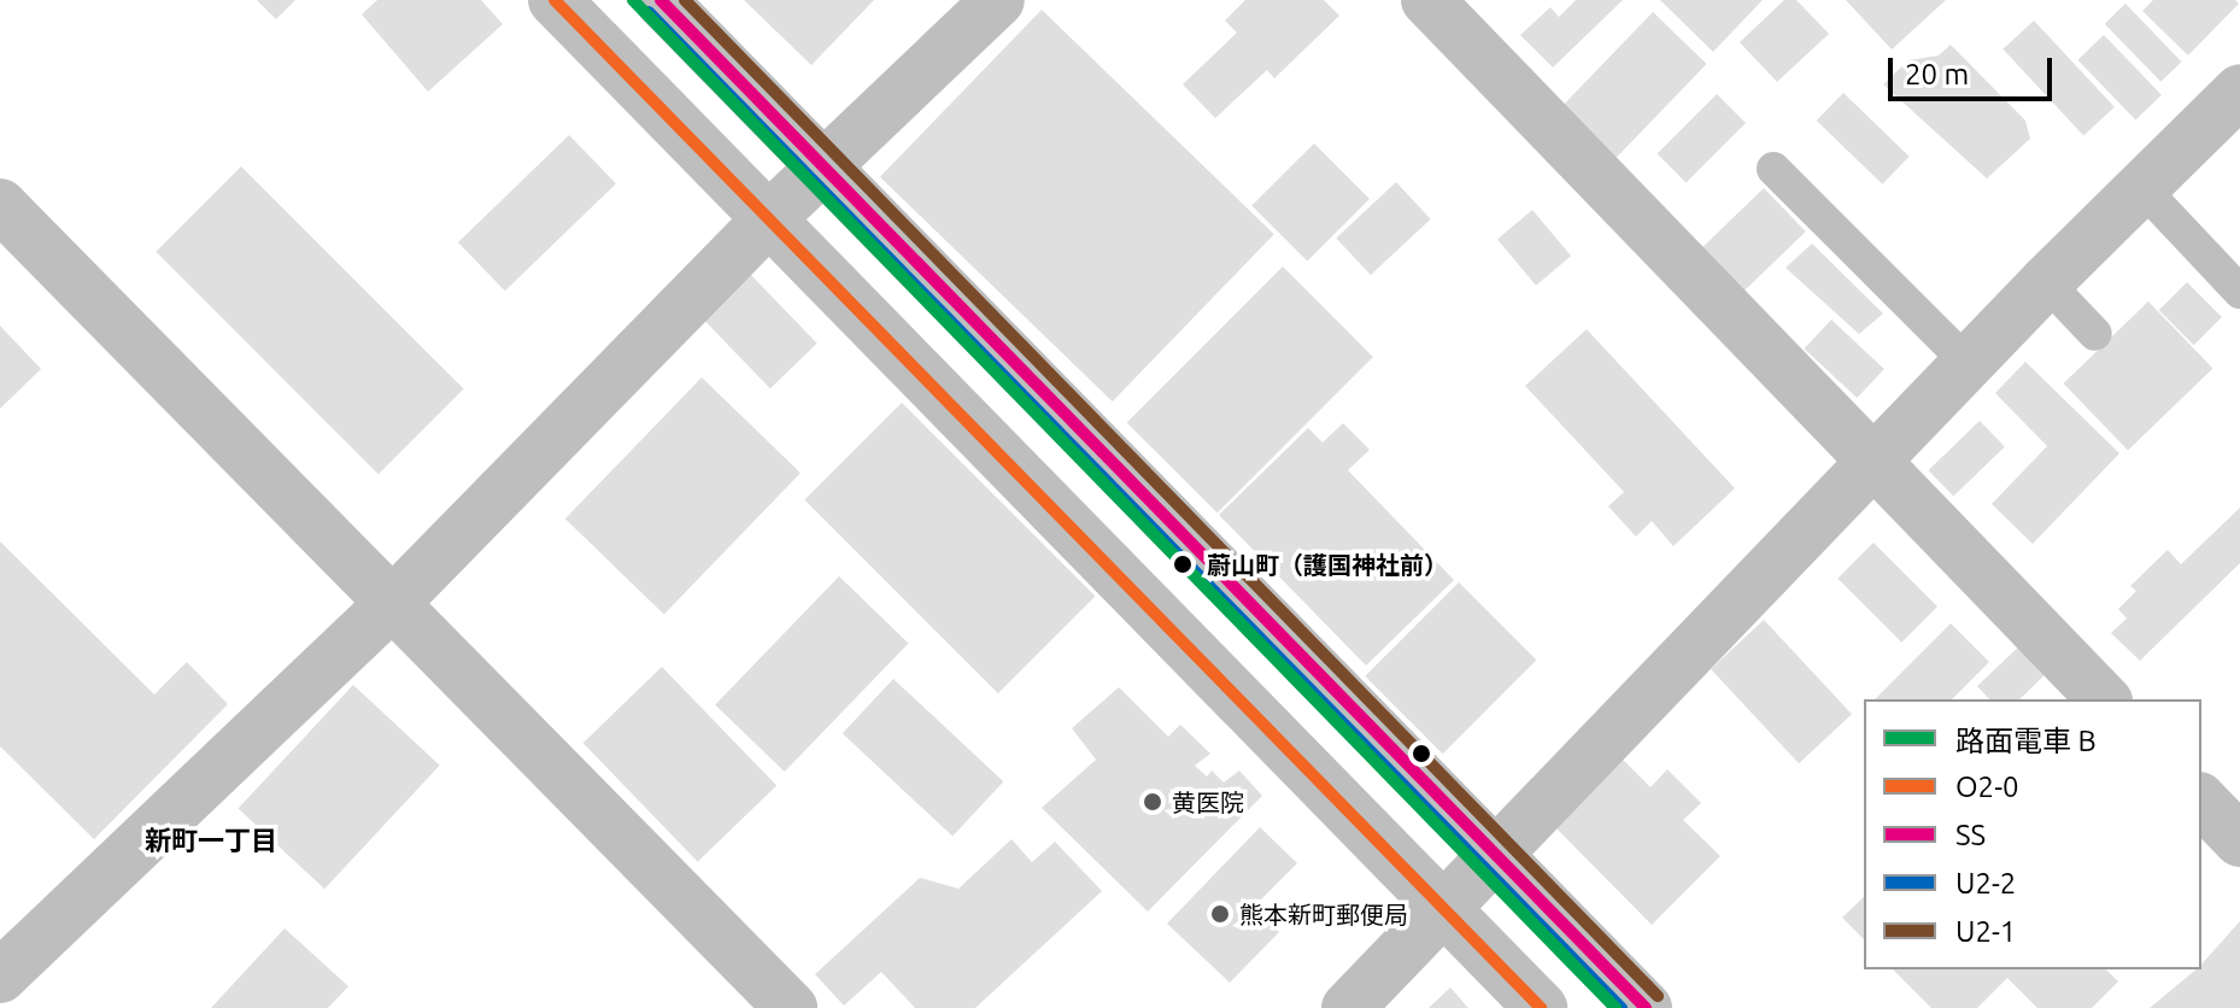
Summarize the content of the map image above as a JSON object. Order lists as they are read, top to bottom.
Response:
{
  "districts": ["新町一丁目"],
  "places": ["蔚山町（護国神社前）", "黄医院", "熊本新町郵便局"],
  "lines": [
    "tram line B",
    "transit line O2-0",
    "transit line SS",
    "transit line U2-1",
    "transit line U2-2"
  ],
  "legend": [
    "路面電車 B",
    "O2-0",
    "SS",
    "U2-2",
    "U2-1"
  ],
  "scale_bar": "20 m"
}
